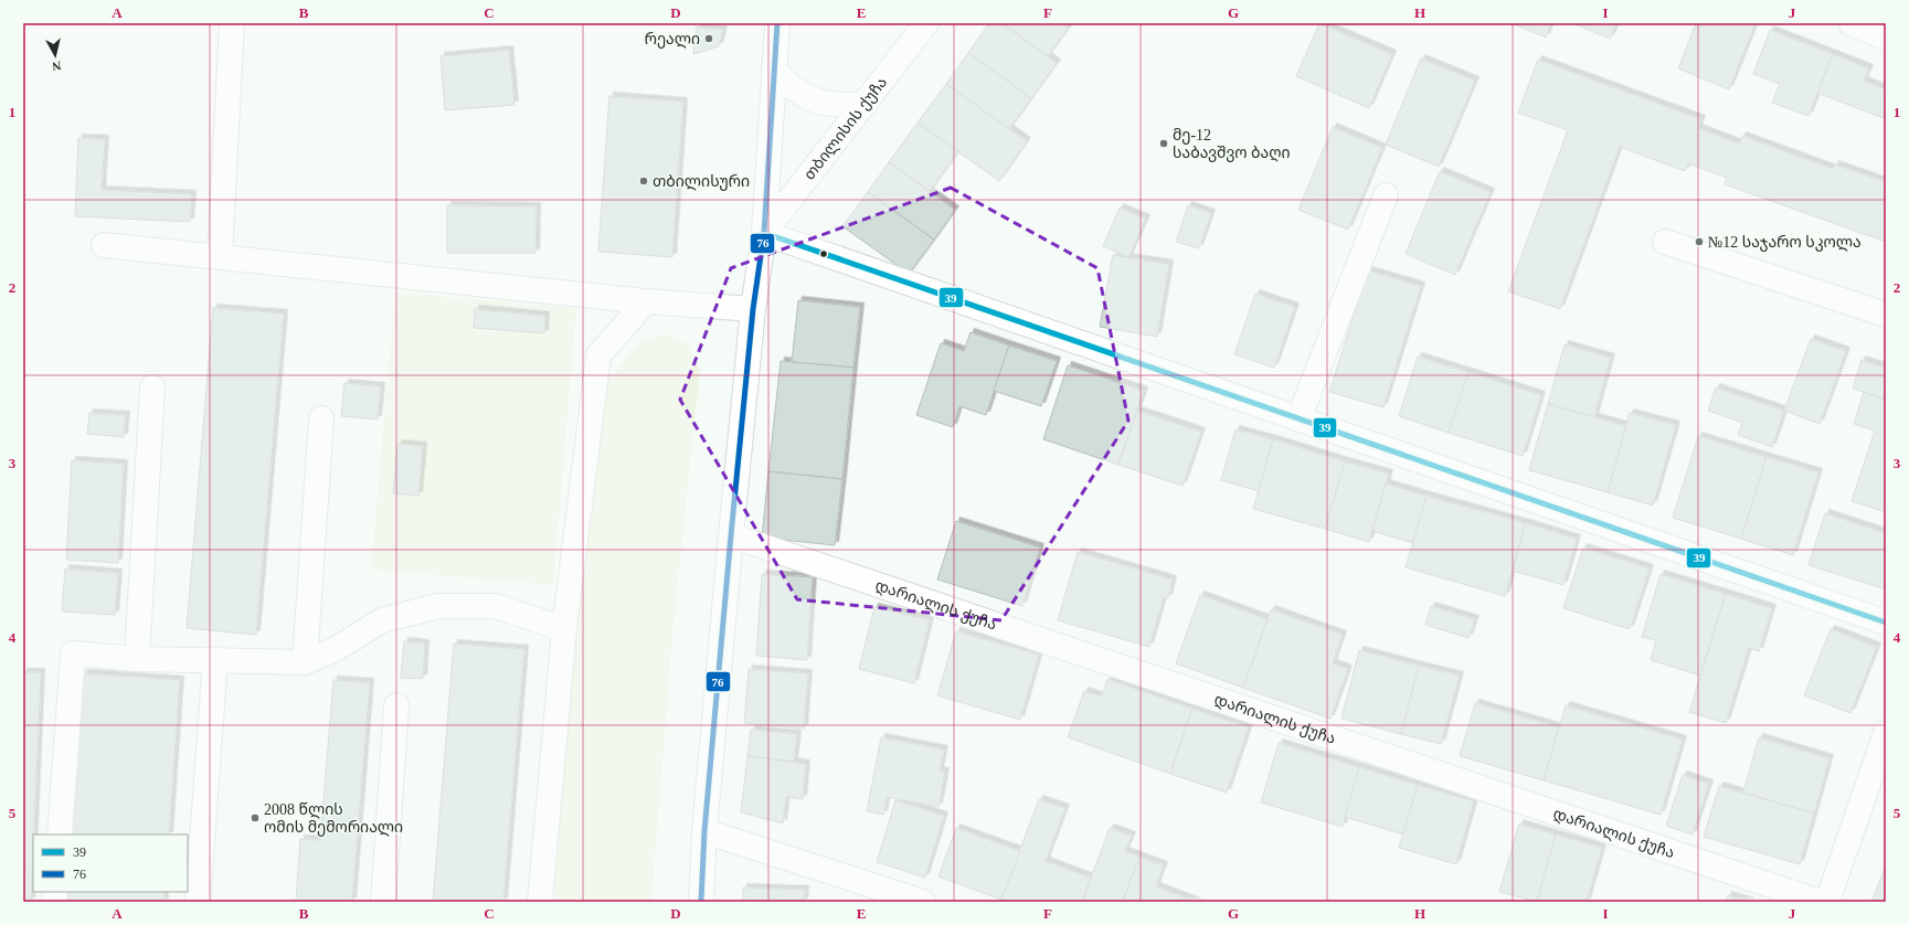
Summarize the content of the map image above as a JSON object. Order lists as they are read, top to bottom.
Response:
{
  "streets": {
    "street": ["თბილისის ქუჩა", "დარიალის ქუჩა"]
  },
  "places": [
    "რეალი",
    "მე-12 საბავშვო ბაღი",
    "თბილისური",
    "№12 საჯარო სკოლა",
    "2008 წლის ომის მემორიალი"
  ],
  "lines": ["transit line 76", "transit line 39"],
  "legend": ["39", "76"],
  "north": "bottom",
  "grid": {
    "columns": [
      "A",
      "B",
      "C",
      "D",
      "E",
      "F",
      "G",
      "H",
      "I",
      "J"
    ],
    "rows": [
      "1",
      "2",
      "3",
      "4",
      "5"
    ]
  }
}
